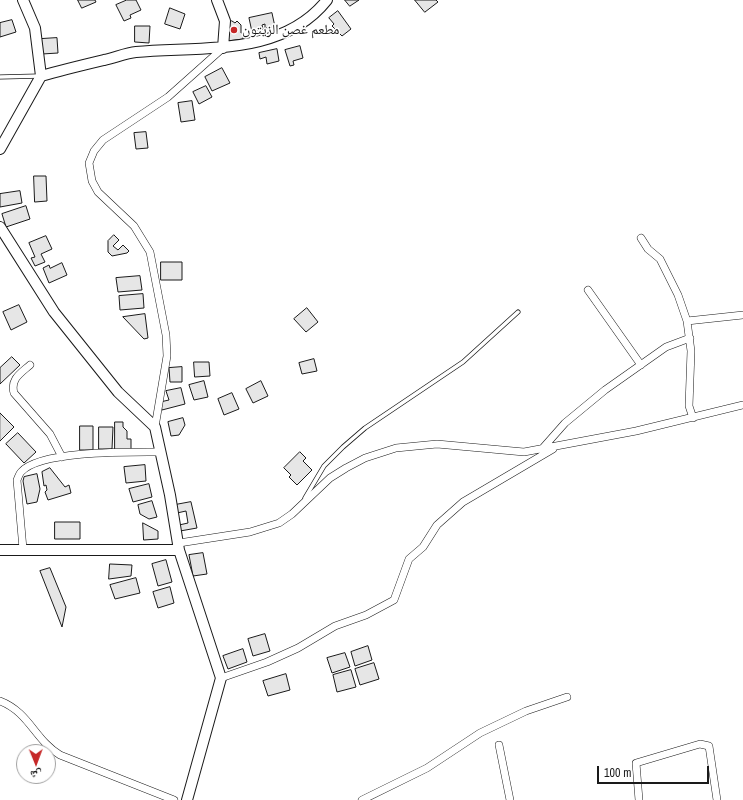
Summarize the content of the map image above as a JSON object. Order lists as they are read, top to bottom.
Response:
{
  "places": ["مطعم غصن الزيتون"],
  "scale_bar": "100 m",
  "north": "bottom"
}
